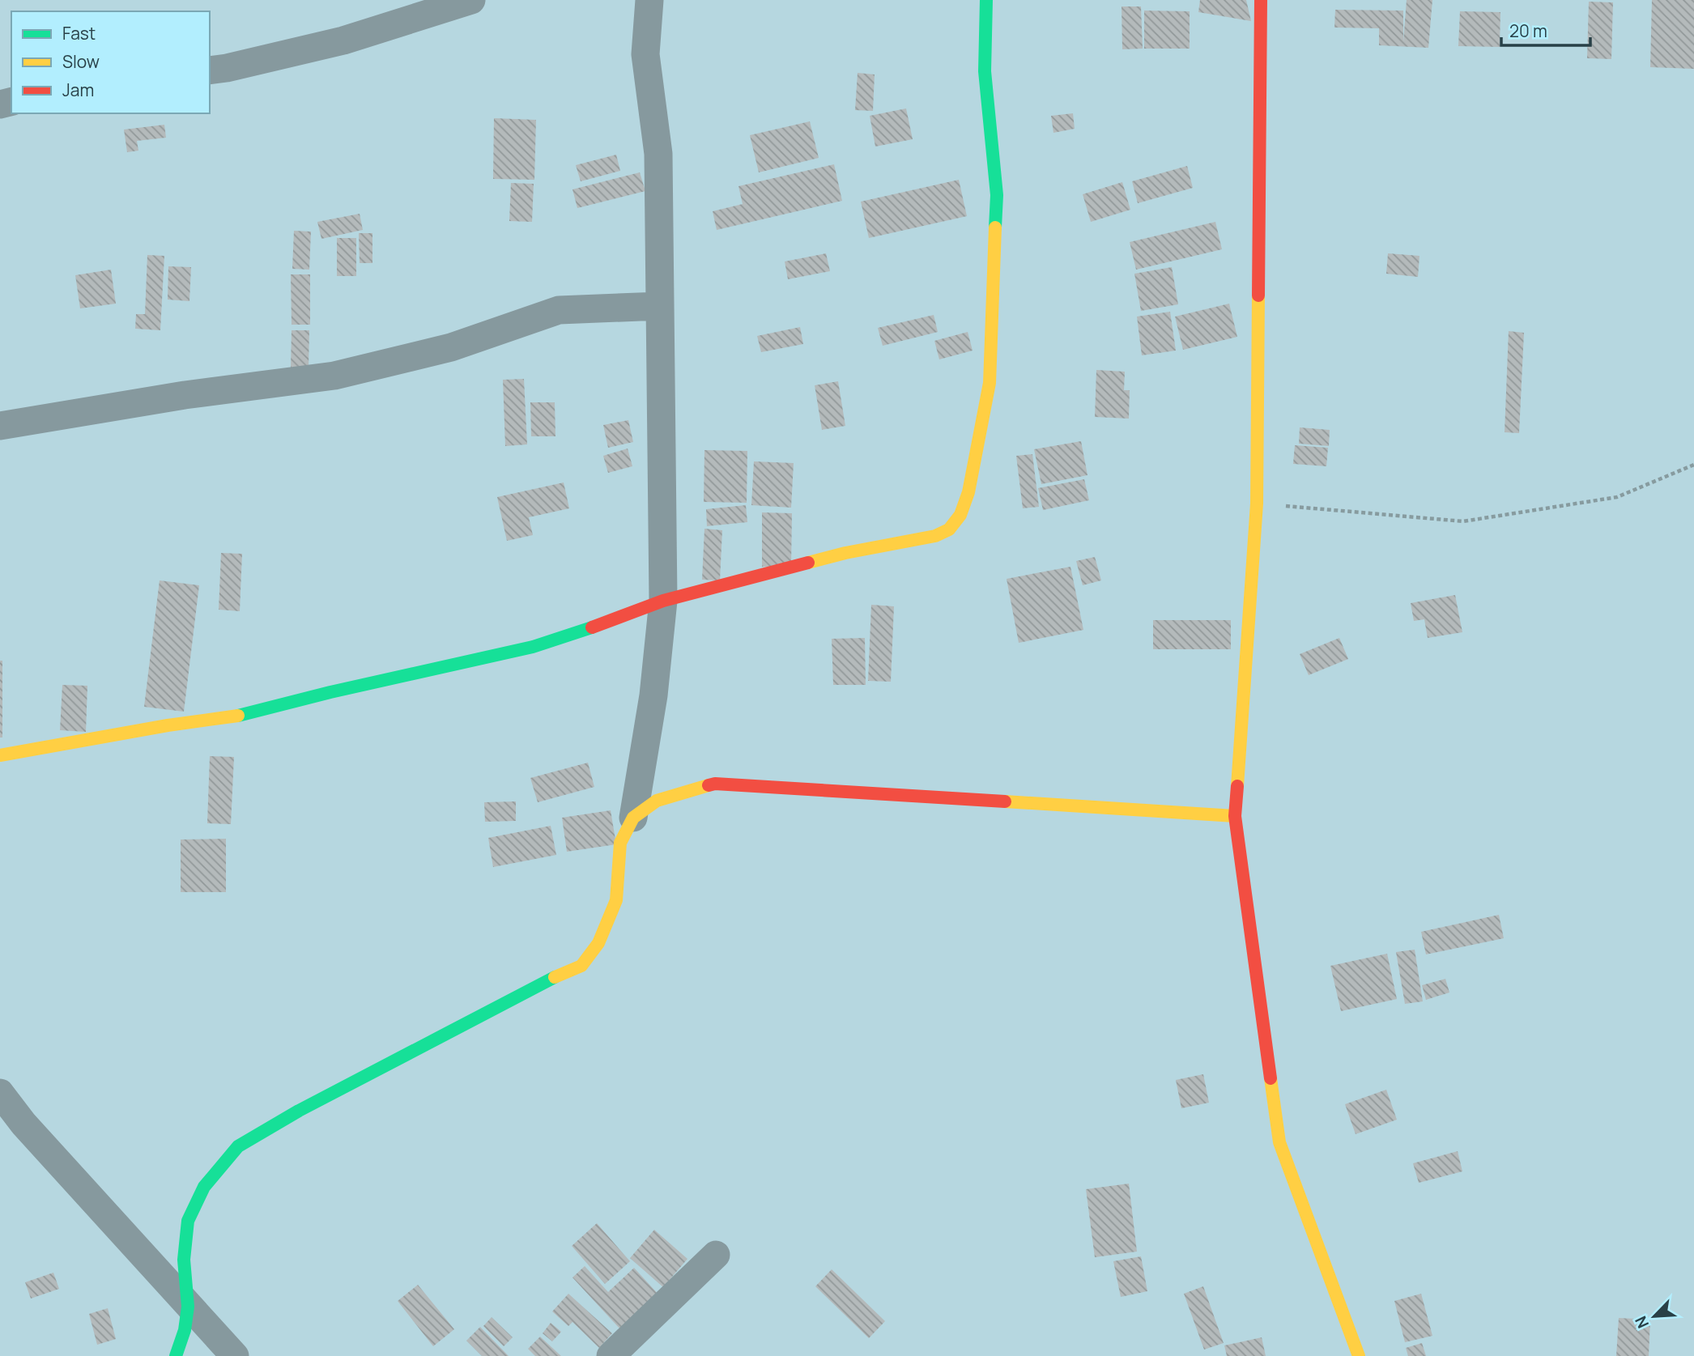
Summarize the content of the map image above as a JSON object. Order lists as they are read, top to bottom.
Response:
{
  "legend": ["Fast", "Slow", "Jam"],
  "scale_bar": "20 m",
  "north": "bottom left"
}
